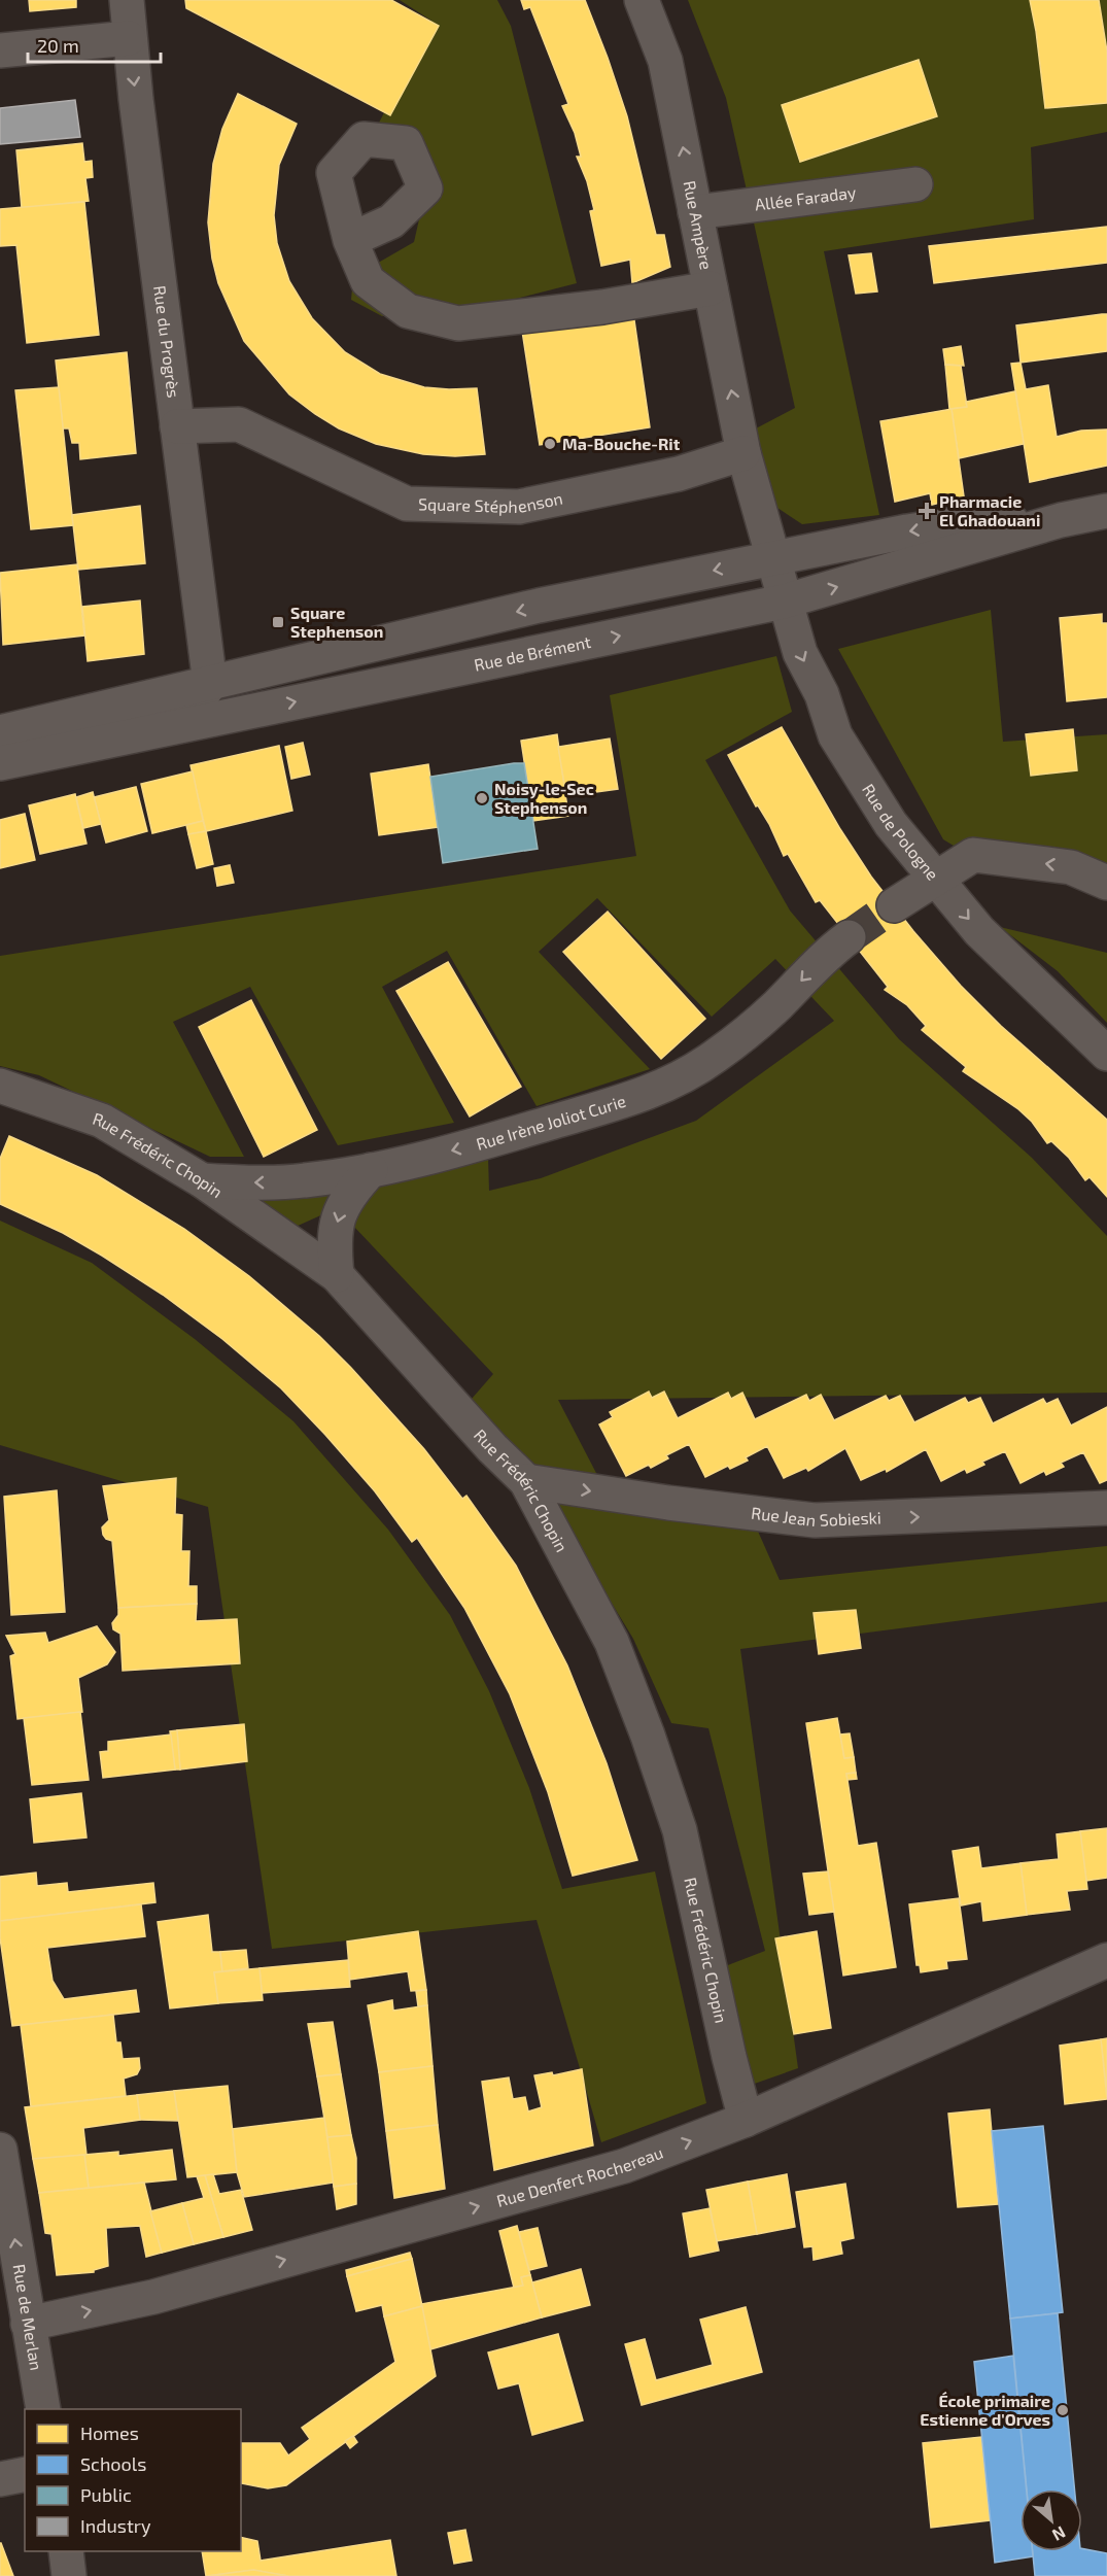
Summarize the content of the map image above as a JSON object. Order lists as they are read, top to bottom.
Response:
{
  "streets": {
    "street": [
      "Allée Faraday",
      "Rue Ampère",
      "Rue du Progrès",
      "Square Stéphenson",
      "Rue de Brément",
      "Rue de Pologne",
      "Rue Irène Joliot Curie",
      "Rue Frédéric Chopin",
      "Rue Jean Sobieski",
      "Rue Denfert Rochereau",
      "Rue de Merlan"
    ]
  },
  "crossings": [
    ["Allée Faraday", "Rue Ampère"],
    ["Rue Ampère", "Square Stéphenson"],
    ["Rue Ampère", "Rue de Brément"],
    ["Rue Ampère", "Rue de Pologne"],
    ["Rue du Progrès", "Square Stéphenson"],
    ["Rue du Progrès", "Rue de Brément"],
    ["Rue de Brément", "Rue de Pologne"],
    ["Rue Irène Joliot Curie", "Rue Frédéric Chopin"],
    ["Rue Frédéric Chopin", "Rue Jean Sobieski"],
    ["Rue Frédéric Chopin", "Rue Denfert Rochereau"],
    ["Rue Denfert Rochereau", "Rue de Merlan"]
  ],
  "one_way": [
    "Rue Ampère",
    "Rue du Progrès",
    "Rue de Pologne",
    "Rue Irène Joliot Curie",
    "Rue Jean Sobieski",
    "Rue Denfert Rochereau",
    "Rue de Merlan"
  ],
  "places": {
    "other": ["Ma-Bouche-Rit", "Noisy-le-Sec Stephenson", "École primaire Estienne d'Orves"],
    "health": ["Pharmacie El Ghadouani"],
    "transit": ["Square Stephenson"]
  },
  "legend": [
    "Homes",
    "Schools",
    "Public",
    "Industry"
  ],
  "scale_bar": "20 m",
  "north": "bottom right"
}
